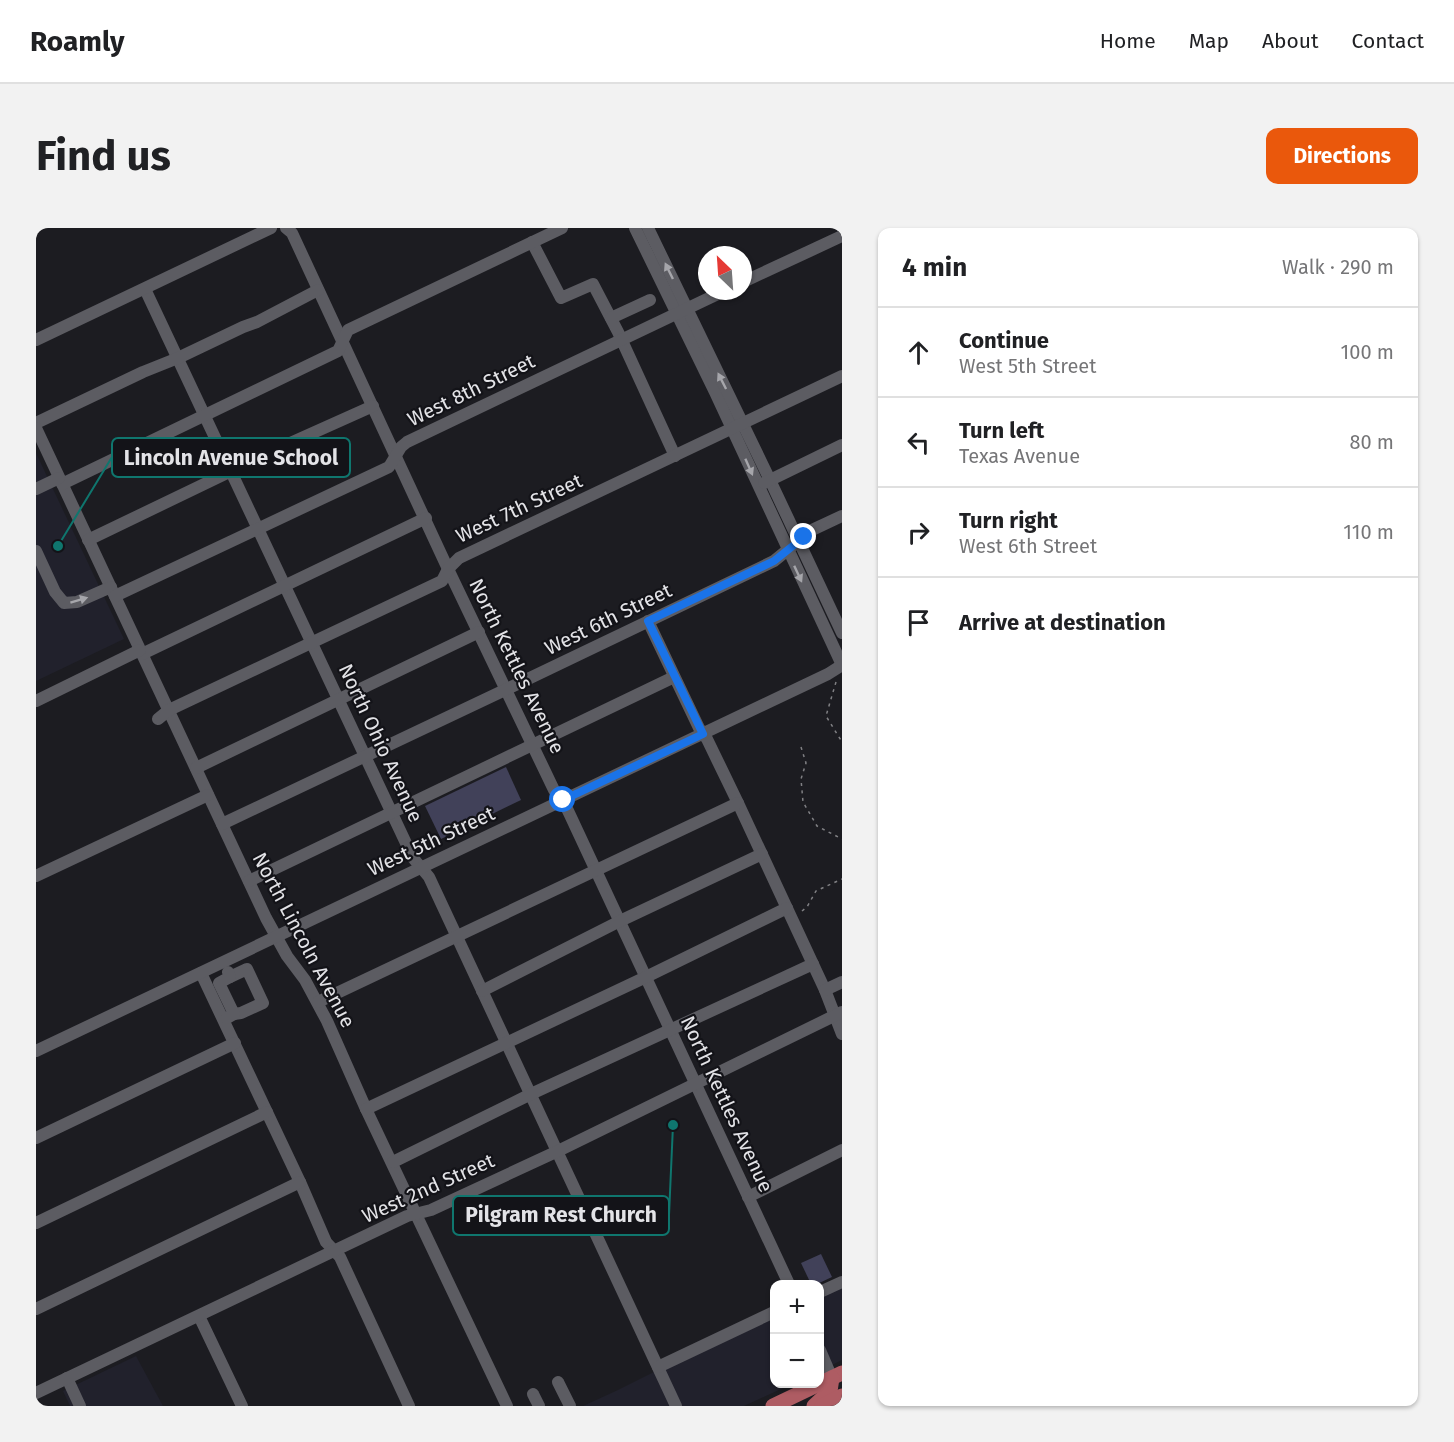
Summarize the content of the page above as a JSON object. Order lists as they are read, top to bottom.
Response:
{
  "streets": {
    "street": [
      "West 8th Street",
      "West 7th Street",
      "West 6th Street",
      "North Kettles Avenue",
      "North Ohio Avenue",
      "West 5th Street",
      "North Lincoln Avenue",
      "West 2nd Street"
    ]
  },
  "crossings": [
    ["West 8th Street", "North Kettles Avenue"],
    ["West 8th Street", "North Ohio Avenue"],
    ["West 8th Street", "North Lincoln Avenue"],
    ["West 7th Street", "North Kettles Avenue"],
    ["West 7th Street", "North Ohio Avenue"],
    ["West 7th Street", "North Lincoln Avenue"],
    ["West 6th Street", "North Kettles Avenue"],
    ["West 6th Street", "North Ohio Avenue"],
    ["West 6th Street", "North Lincoln Avenue"],
    ["North Kettles Avenue", "West 5th Street"],
    ["North Kettles Avenue", "West 2nd Street"],
    ["North Ohio Avenue", "West 5th Street"],
    ["North Ohio Avenue", "West 2nd Street"],
    ["West 5th Street", "North Lincoln Avenue"],
    ["North Lincoln Avenue", "West 2nd Street"]
  ],
  "places": ["Lincoln Avenue School", "Pilgram Rest Church"],
  "north": "top left",
  "page": {
    "header": "Roamly",
    "nav": [
      "Home",
      "Map",
      "About",
      "Contact"
    ],
    "buttons": "Directions",
    "title": "Find us",
    "heading": ["4 min", "Walk · 290 m"],
    "list": [
      ["Continue", "West 5th Street", "100 m"],
      ["Turn left", "Texas Avenue", "80 m"],
      ["Turn right", "West 6th Street", "110 m"],
      "Arrive at destination"
    ],
    "map_buttons": ["+", "−"]
  }
}
